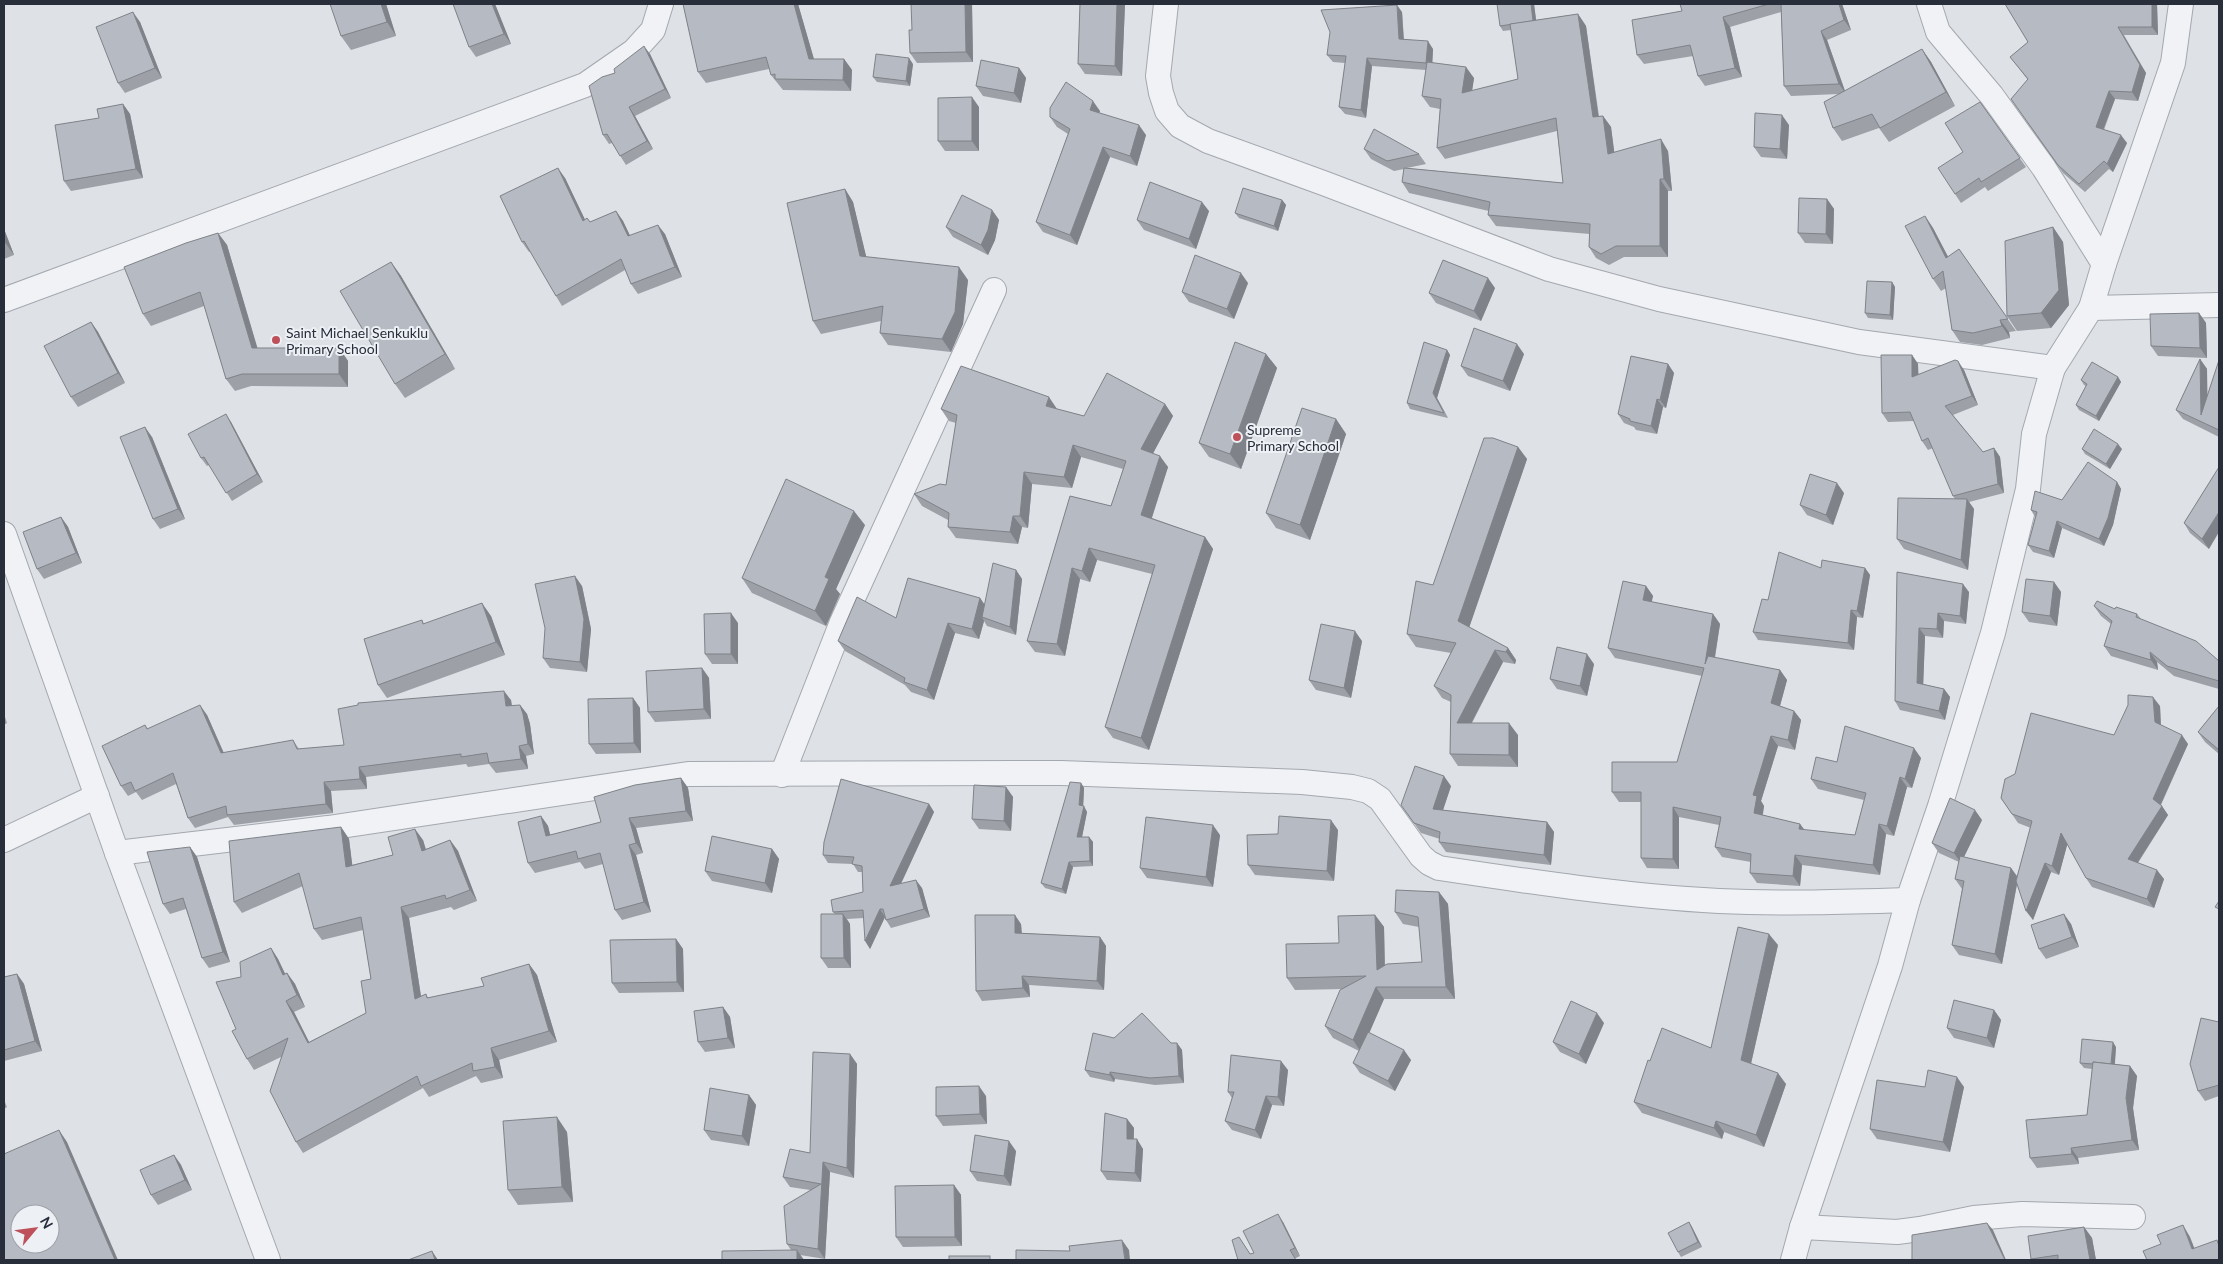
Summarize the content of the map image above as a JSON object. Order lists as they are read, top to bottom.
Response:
{
  "places": ["Saint Michael Senkuklu Primary School", "Supreme Primary School"],
  "north": "top right"
}
